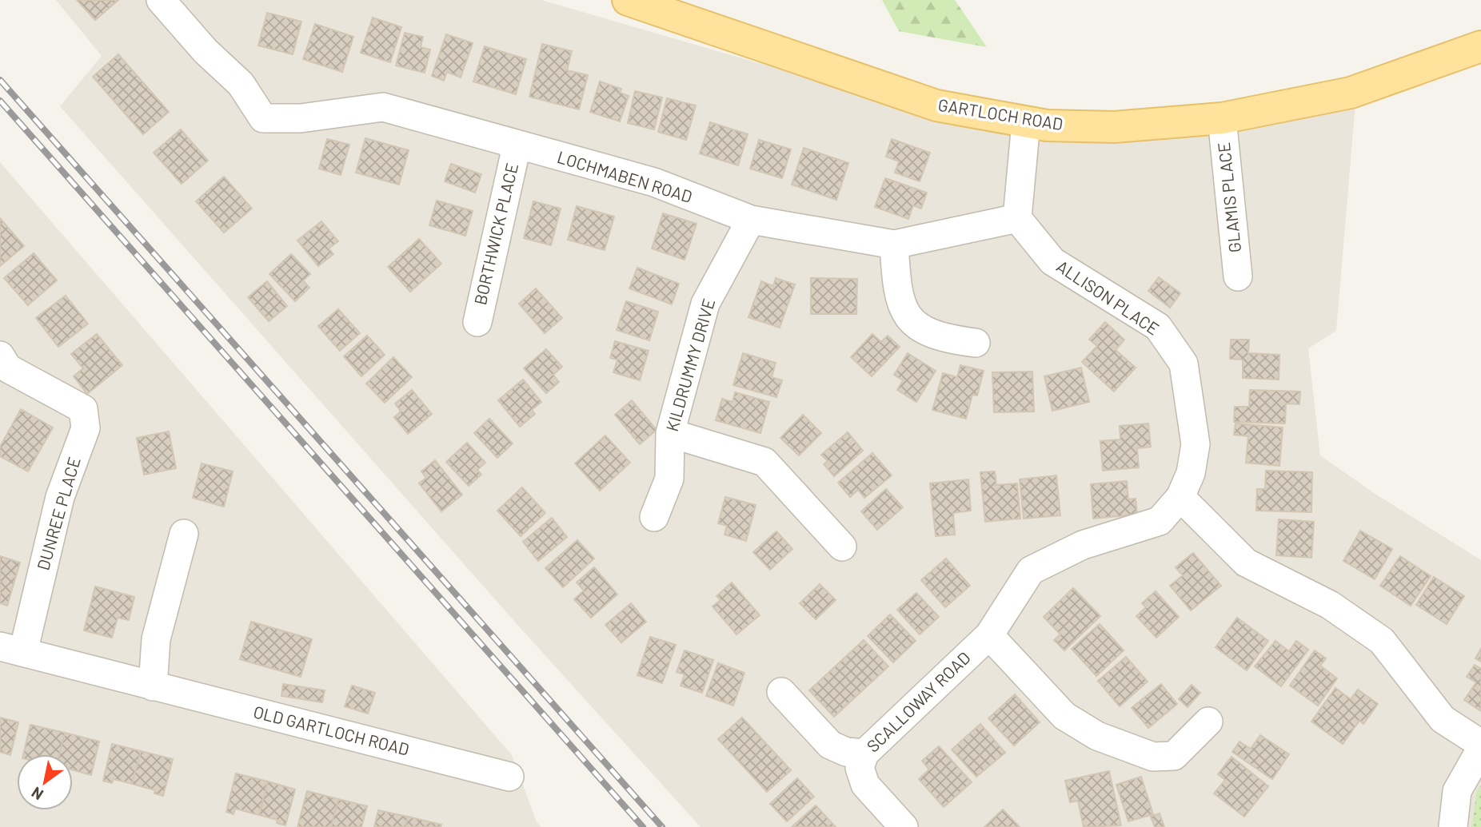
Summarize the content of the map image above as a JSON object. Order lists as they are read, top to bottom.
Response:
{
  "streets": {
    "main road": ["GARTLOCH ROAD"],
    "street": [
      "LOCHMABEN ROAD",
      "GLAMIS PLACE",
      "BORTHWICK PLACE",
      "ALLISON PLACE",
      "KILDRUMMY DRIVE",
      "DUNREE PLACE",
      "SCALLOWAY ROAD",
      "OLD GARTLOCH ROAD"
    ]
  },
  "crossings": [
    ["GARTLOCH ROAD", "GLAMIS PLACE"],
    ["LOCHMABEN ROAD", "BORTHWICK PLACE"],
    ["LOCHMABEN ROAD", "ALLISON PLACE"],
    ["LOCHMABEN ROAD", "KILDRUMMY DRIVE"],
    ["ALLISON PLACE", "SCALLOWAY ROAD"],
    ["DUNREE PLACE", "OLD GARTLOCH ROAD"]
  ],
  "north": "bottom left"
}
